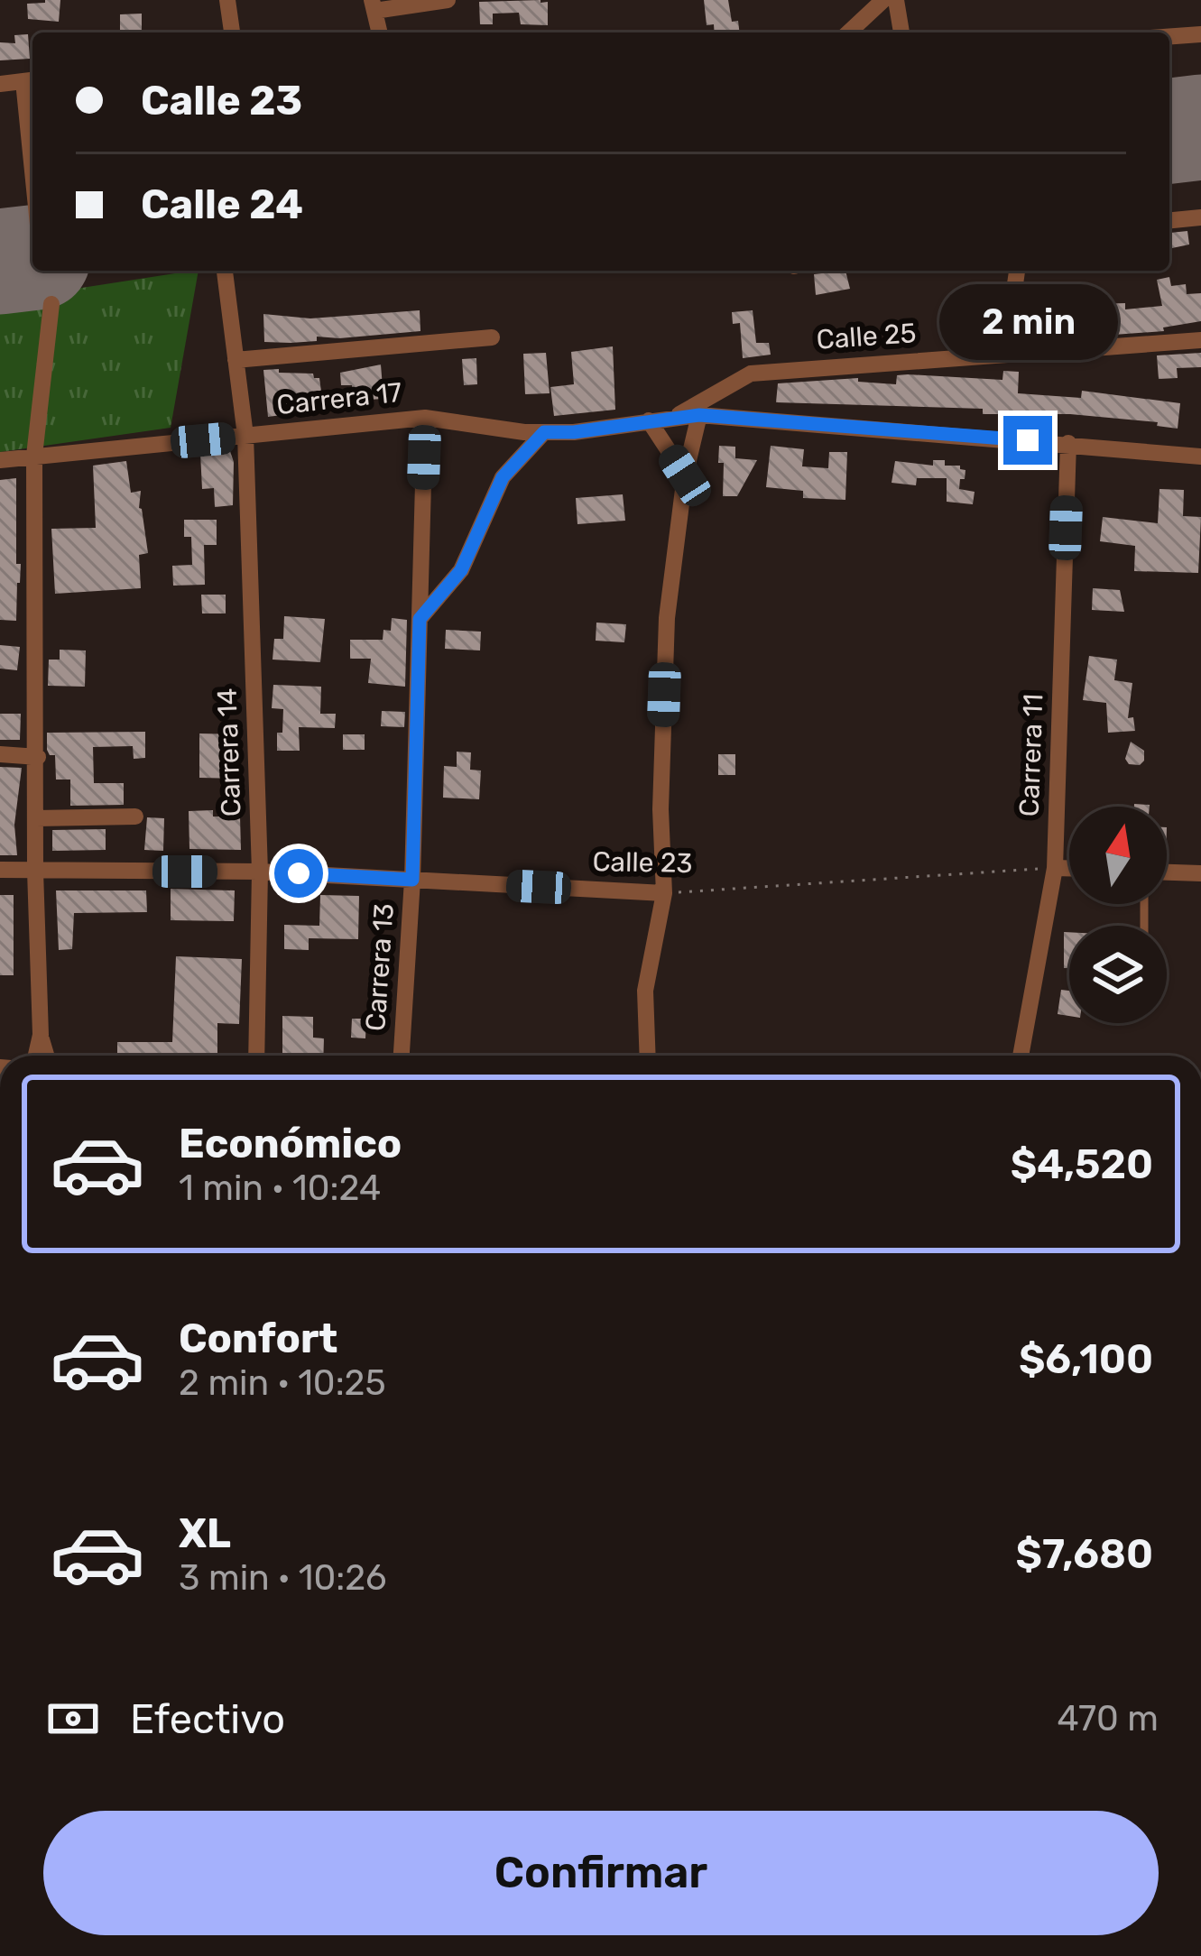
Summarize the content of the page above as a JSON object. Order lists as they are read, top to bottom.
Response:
{
  "streets": {
    "street": [
      "Calle 25",
      "Carrera 17",
      "Carrera 14",
      "Carrera 11",
      "Calle 23",
      "Carrera 13"
    ]
  },
  "crossings": [
    ["Calle 25", "Carrera 17"],
    ["Carrera 17", "Carrera 14"],
    ["Carrera 17", "Carrera 11"],
    ["Carrera 17", "Carrera 13"],
    ["Carrera 14", "Calle 23"],
    ["Carrera 11", "Calle 23"],
    ["Calle 23", "Carrera 13"]
  ],
  "north": "top",
  "page": {
    "banner": ["Calle 23", "Calle 24"],
    "bubble": "2 min",
    "list": [
      {
        "name": "Económico",
        "note": "1 min · 10:24",
        "value": "$4,520"
      },
      {
        "name": "Confort",
        "note": "2 min · 10:25",
        "value": "$6,100"
      },
      {
        "name": "XL",
        "note": "3 min · 10:26",
        "value": "$7,680"
      }
    ],
    "pay": ["Efectivo", "470 m"],
    "buttons": "Confirmar"
  }
}
